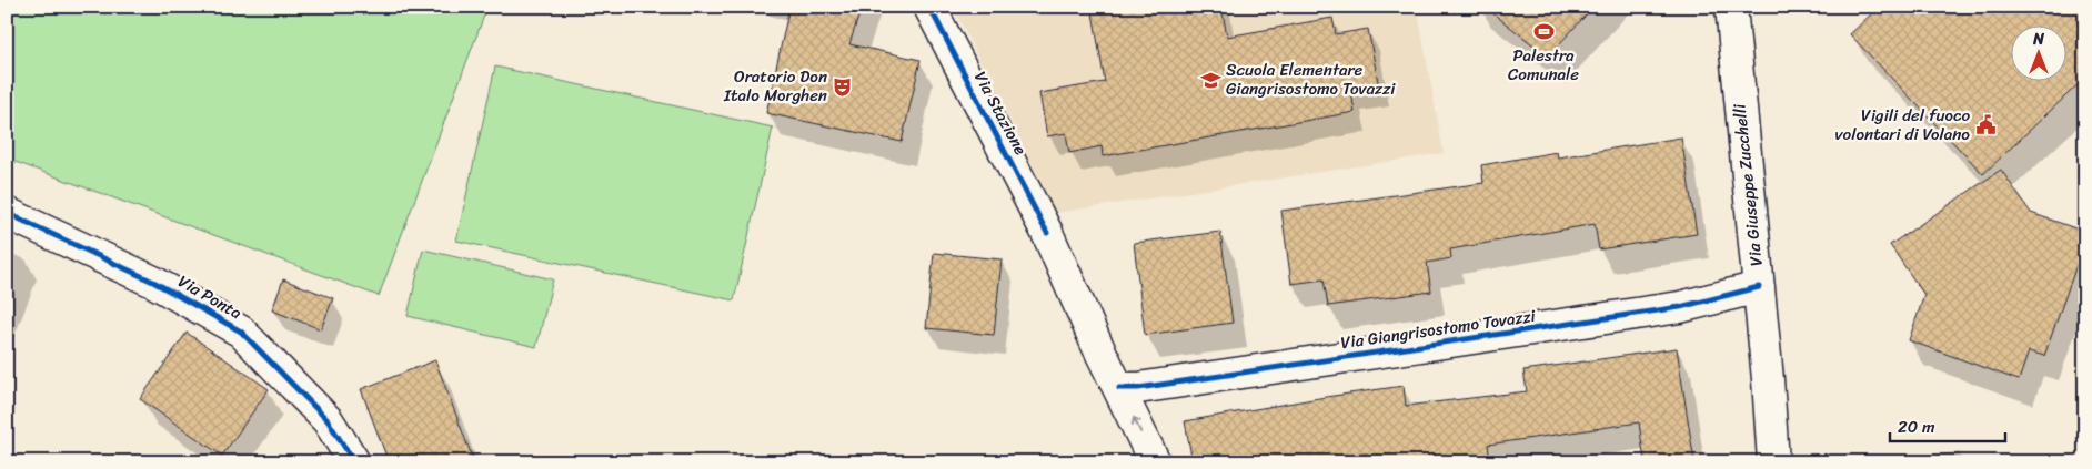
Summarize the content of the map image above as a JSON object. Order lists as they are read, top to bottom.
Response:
{
  "streets": {
    "street": [
      "Via Stazione",
      "Via Giuseppe Zucchelli",
      "Via Ponta",
      "Via Giangrisostomo Tovazzi"
    ]
  },
  "crossings": [
    ["Via Stazione", "Via Giangrisostomo Tovazzi"],
    ["Via Giuseppe Zucchelli", "Via Giangrisostomo Tovazzi"]
  ],
  "places": {
    "sports": ["Palestra Comunale"],
    "school or university": ["Scuola Elementare Giangrisostomo Tovazzi"],
    "theatre": ["Oratorio Don Italo Morghen"],
    "public building": ["Vigili del fuoco volontari di Volano"]
  },
  "scale_bar": "20 m",
  "north": "top"
}
